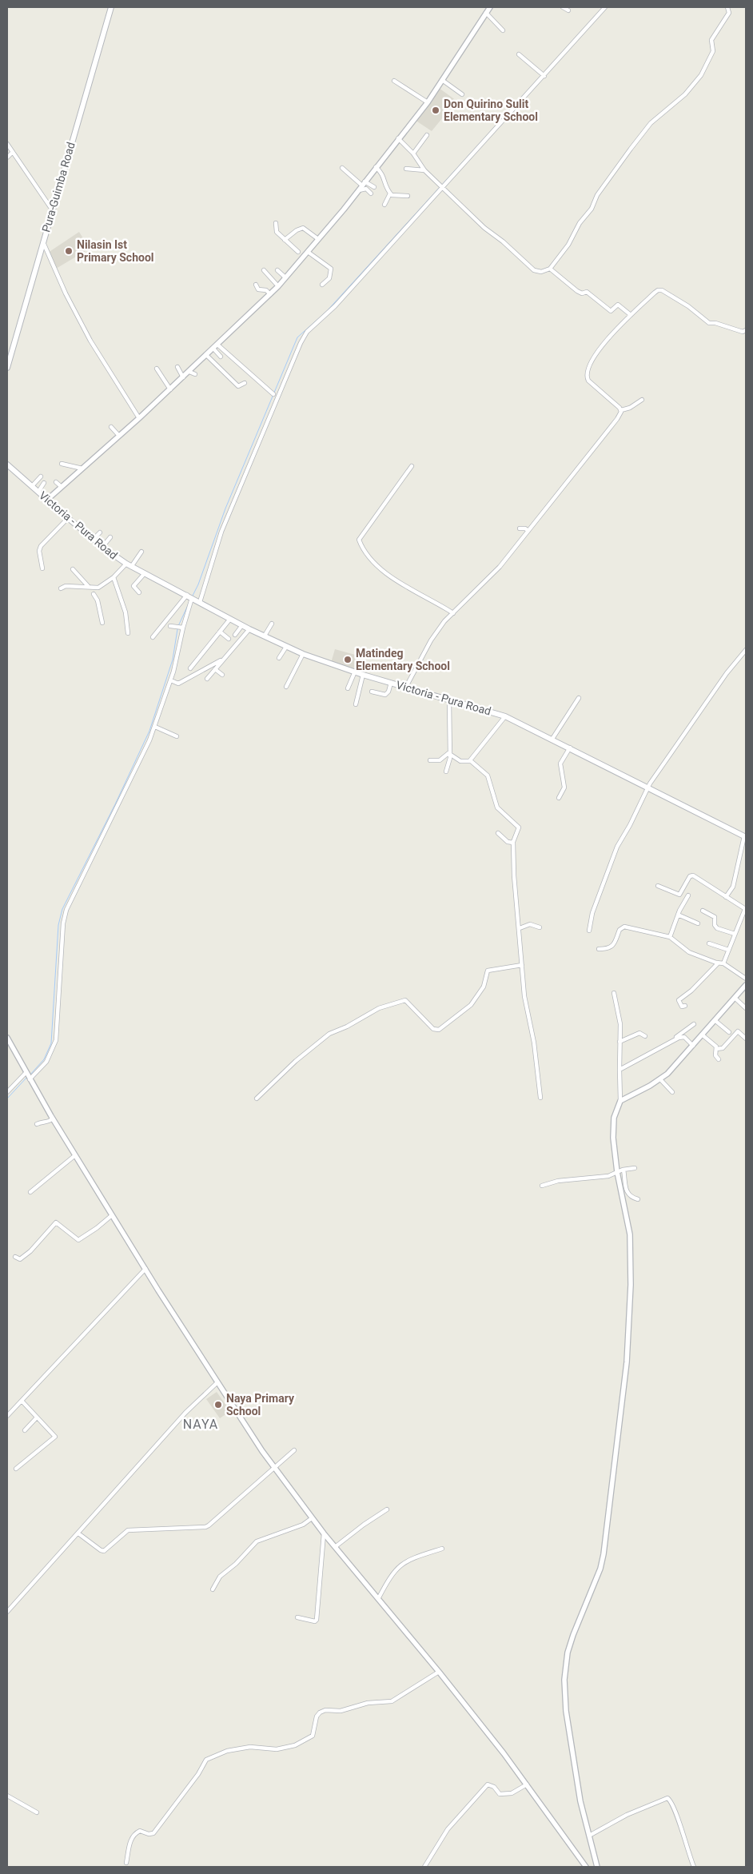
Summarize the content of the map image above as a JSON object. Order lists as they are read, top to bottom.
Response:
{
  "streets": {
    "main road": ["Pura-Guimba Road", "Victoria - Pura Road"]
  },
  "districts": ["NAYA"],
  "places": [
    "Don Quirino Sulit Elementary School",
    "Nilasin Ist Primary School",
    "Matindeg Elementary School",
    "Naya Primary School"
  ]
}
